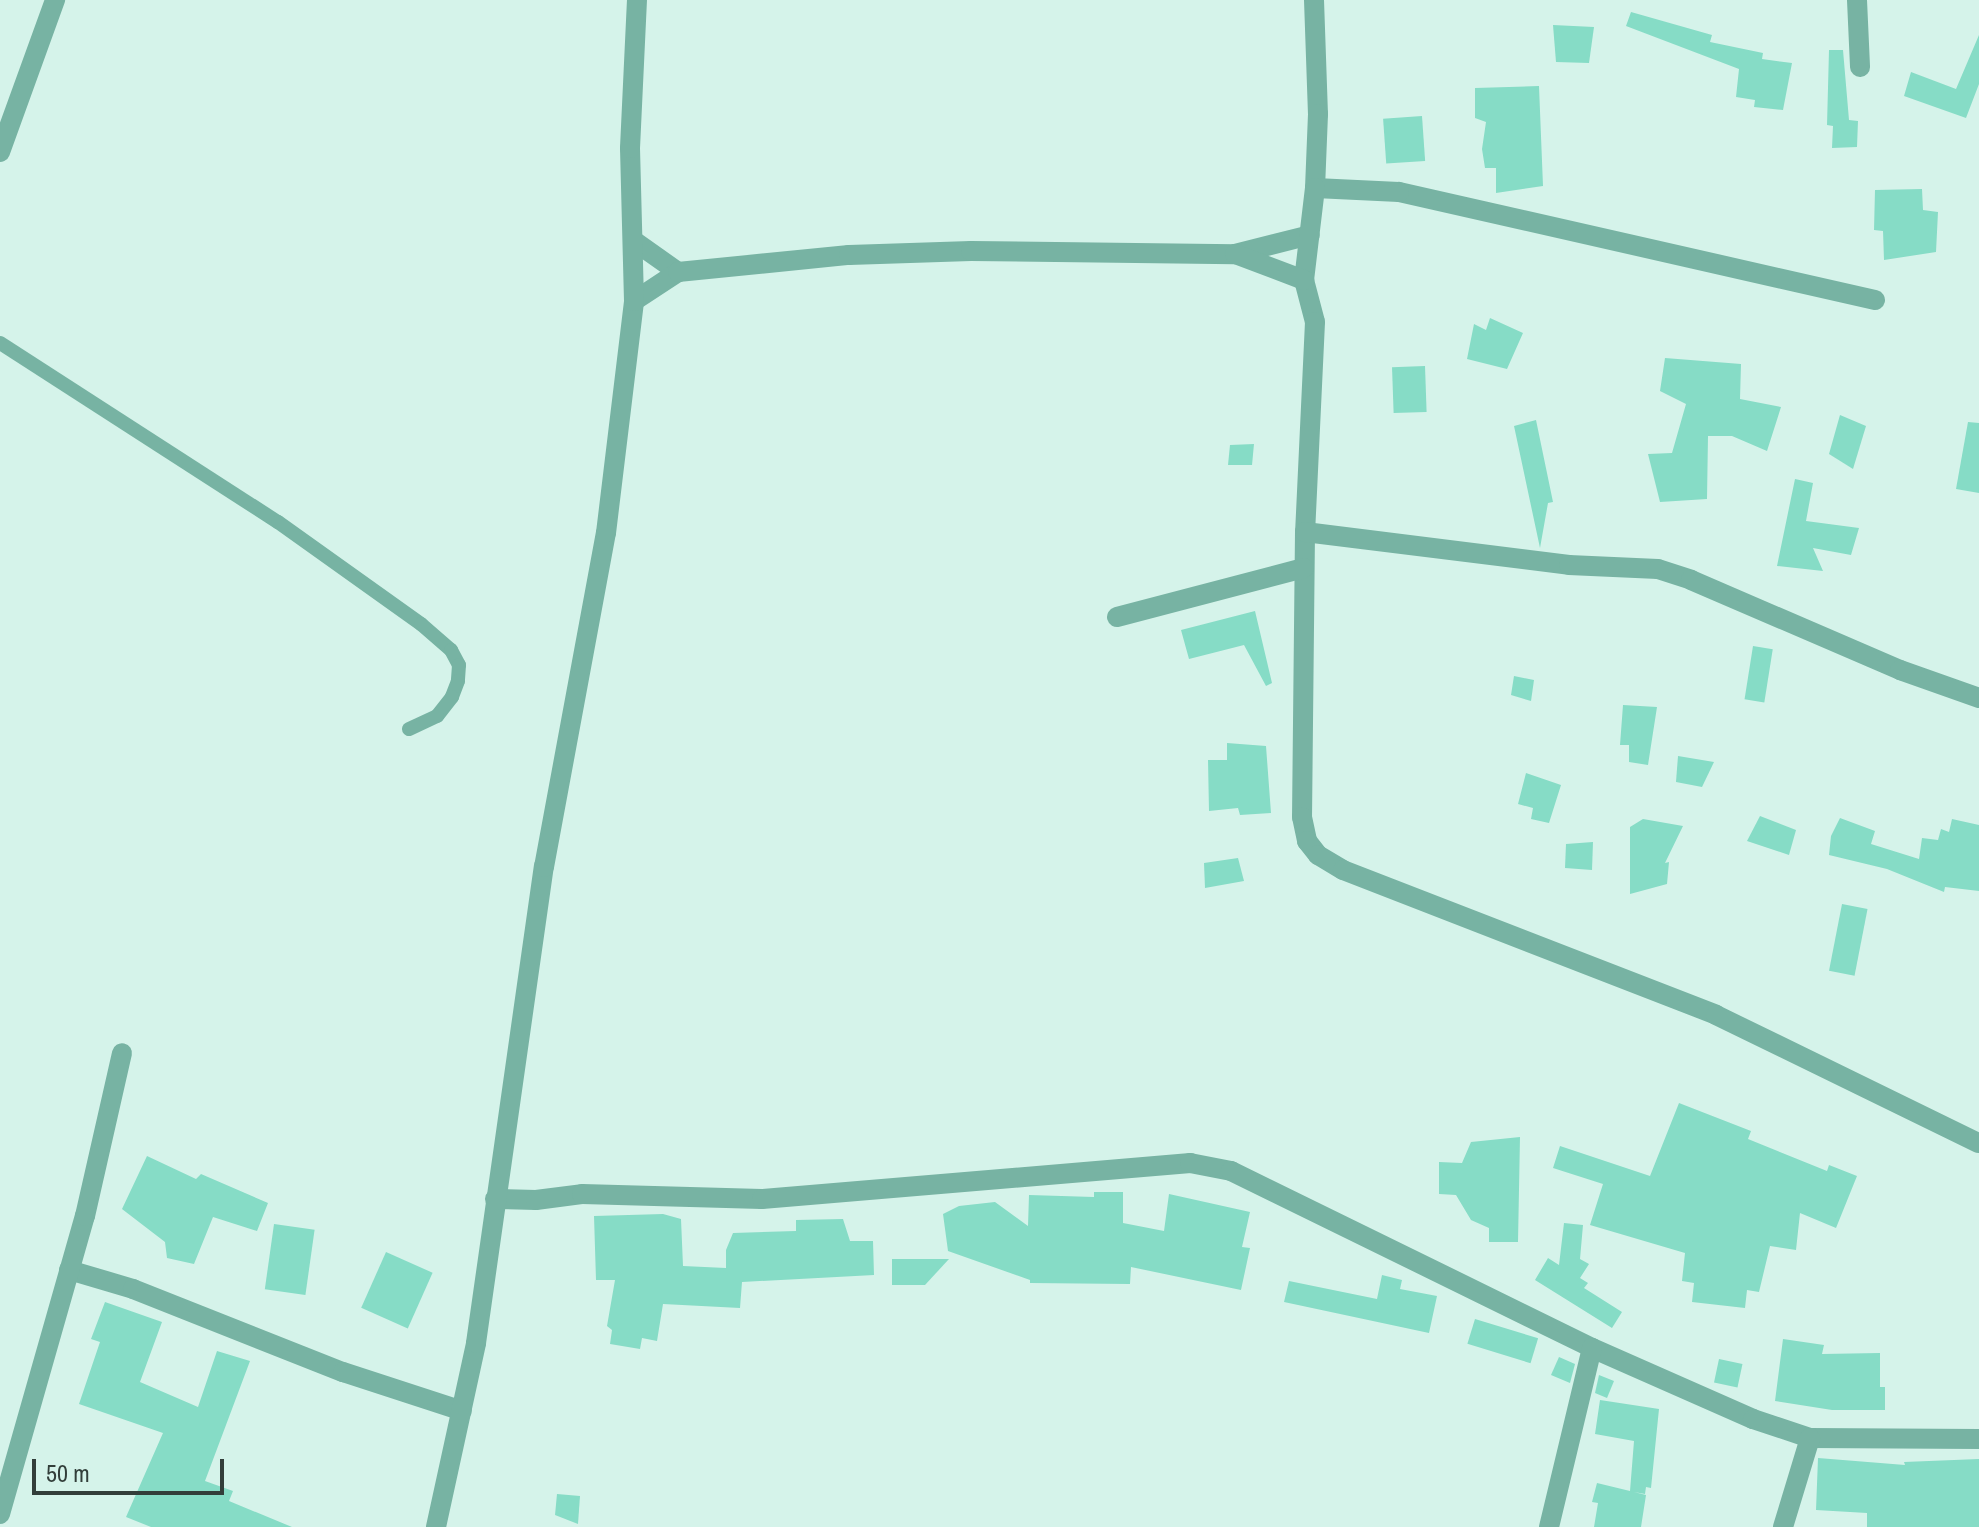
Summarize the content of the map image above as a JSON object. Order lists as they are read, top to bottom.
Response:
{
  "scale_bar": "50 m"
}
